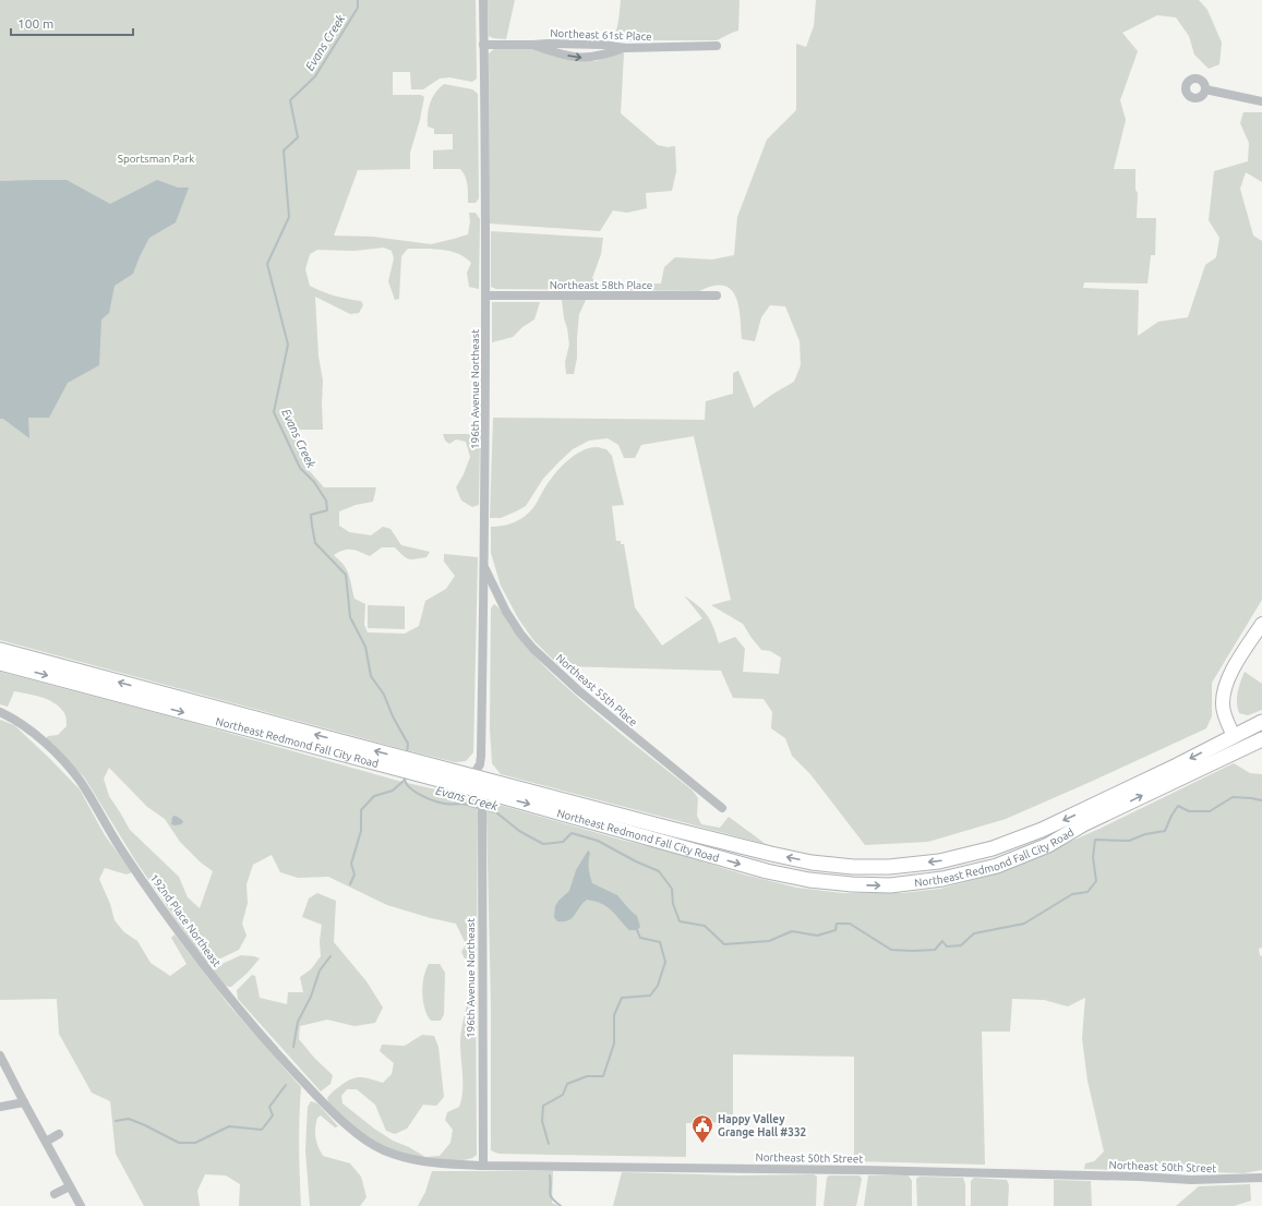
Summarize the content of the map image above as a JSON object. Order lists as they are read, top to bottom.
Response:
{
  "streets": {
    "main road": ["Northeast Redmond Fall City Road"],
    "street": [
      "Northeast 61st Place",
      "Northeast 58th Place",
      "196th Avenue Northeast",
      "Northeast 55th Place",
      "192nd Place Northeast",
      "Northeast 50th Street"
    ]
  },
  "crossings": [
    ["Northeast 61st Place", "196th Avenue Northeast"],
    ["Northeast 58th Place", "196th Avenue Northeast"],
    ["196th Avenue Northeast", "Northeast 55th Place"],
    ["196th Avenue Northeast", "Northeast Redmond Fall City Road"],
    ["196th Avenue Northeast", "Northeast 50th Street"],
    ["192nd Place Northeast", "Northeast 50th Street"]
  ],
  "water": ["Evans Creek"],
  "parks": ["Sportsman Park"],
  "places": {
    "public building": ["Happy Valley Grange Hall #332"]
  },
  "scale_bar": "100 m"
}
